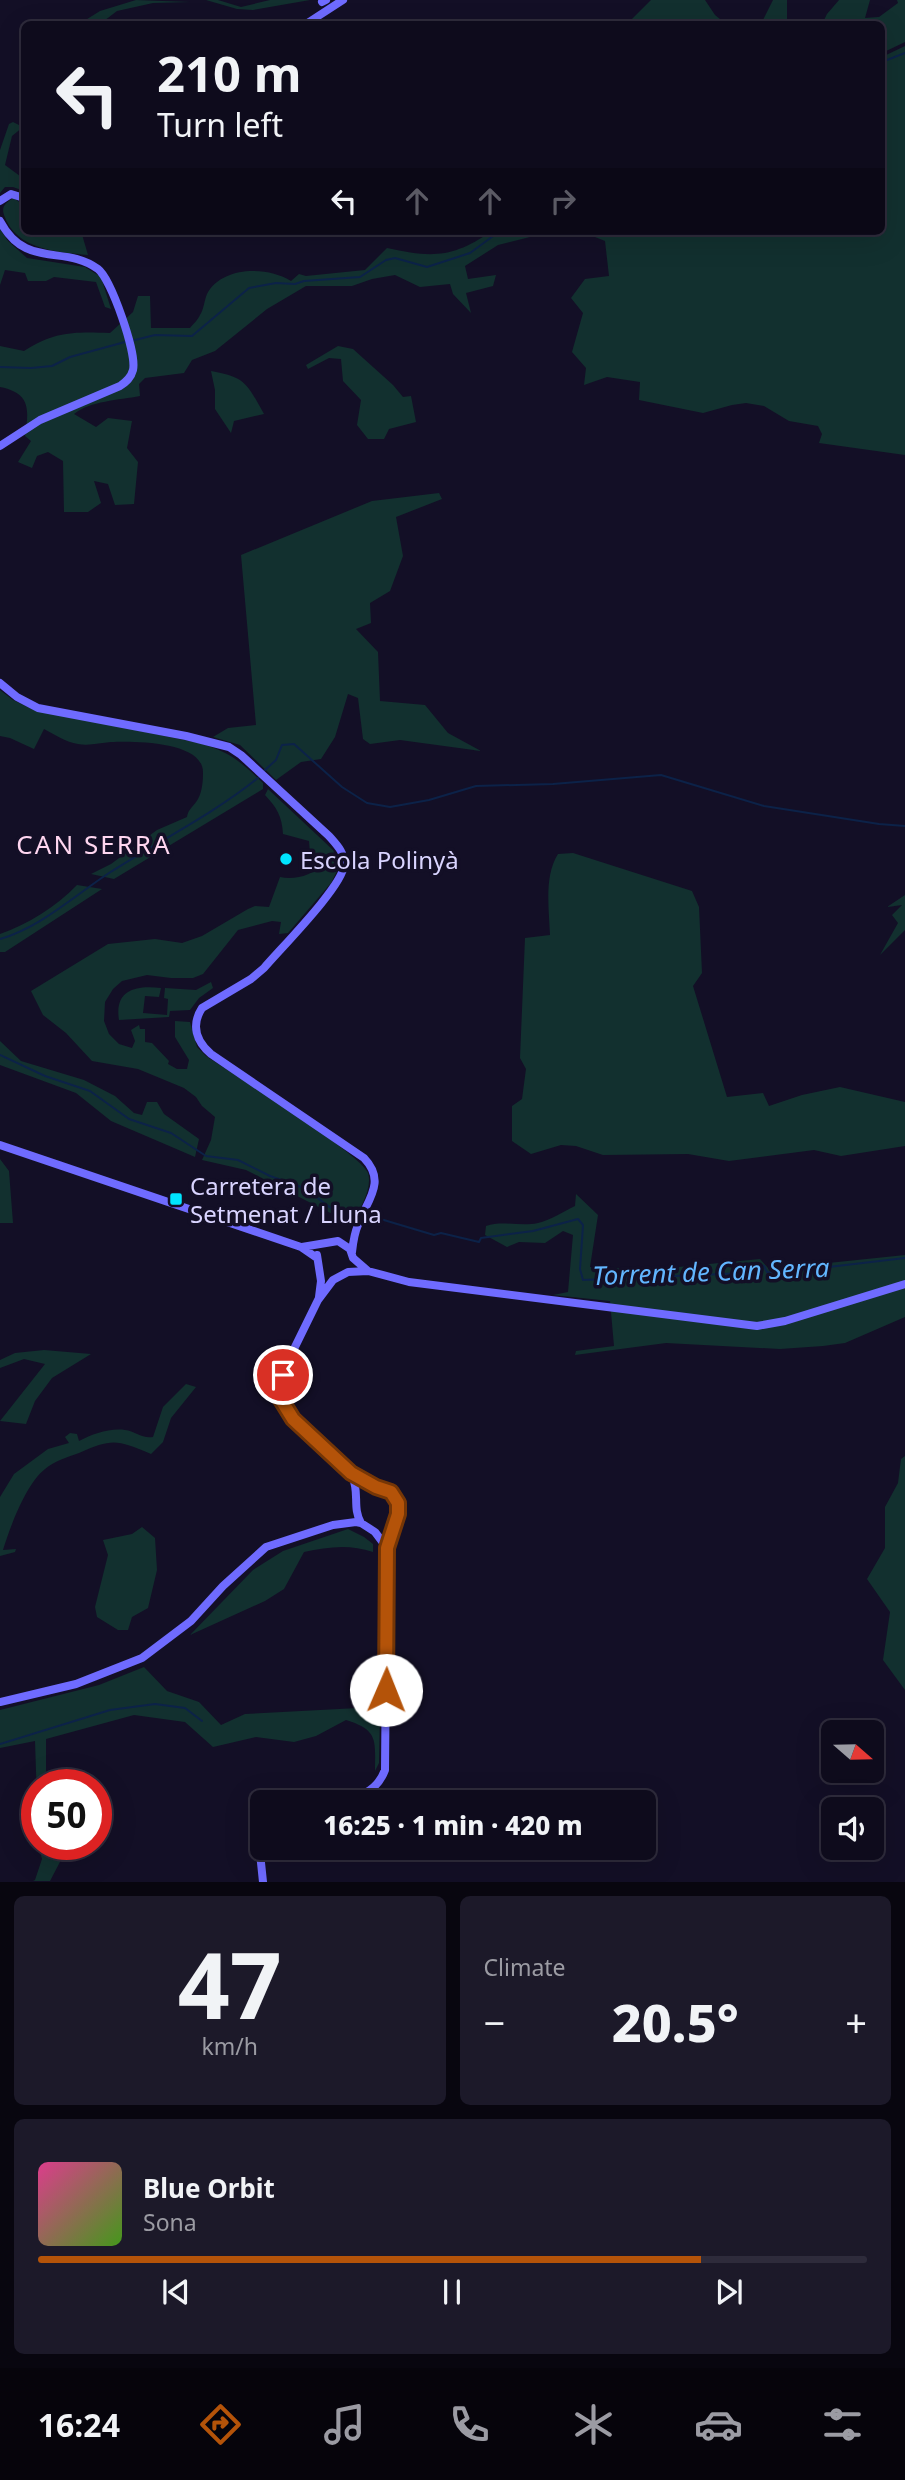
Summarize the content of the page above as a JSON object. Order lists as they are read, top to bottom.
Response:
{
  "districts": ["CAN SERRA"],
  "water": ["Torrent de Can Serra"],
  "places": {
    "other": ["Escola Polinyà"],
    "transit": ["Carretera de Setmenat / Lluna"]
  },
  "north": "right",
  "page": {
    "turn": ["210 m", "Turn left"],
    "limit": "50",
    "trip": "16:25 · 1 min · 420 m",
    "tile": [
      ["47", "km/h"],
      "Climate"
    ],
    "heat": ["−", "20.5°", "+"],
    "song": ["Blue Orbit", "Sona"],
    "tabs": "16:24"
  }
}
